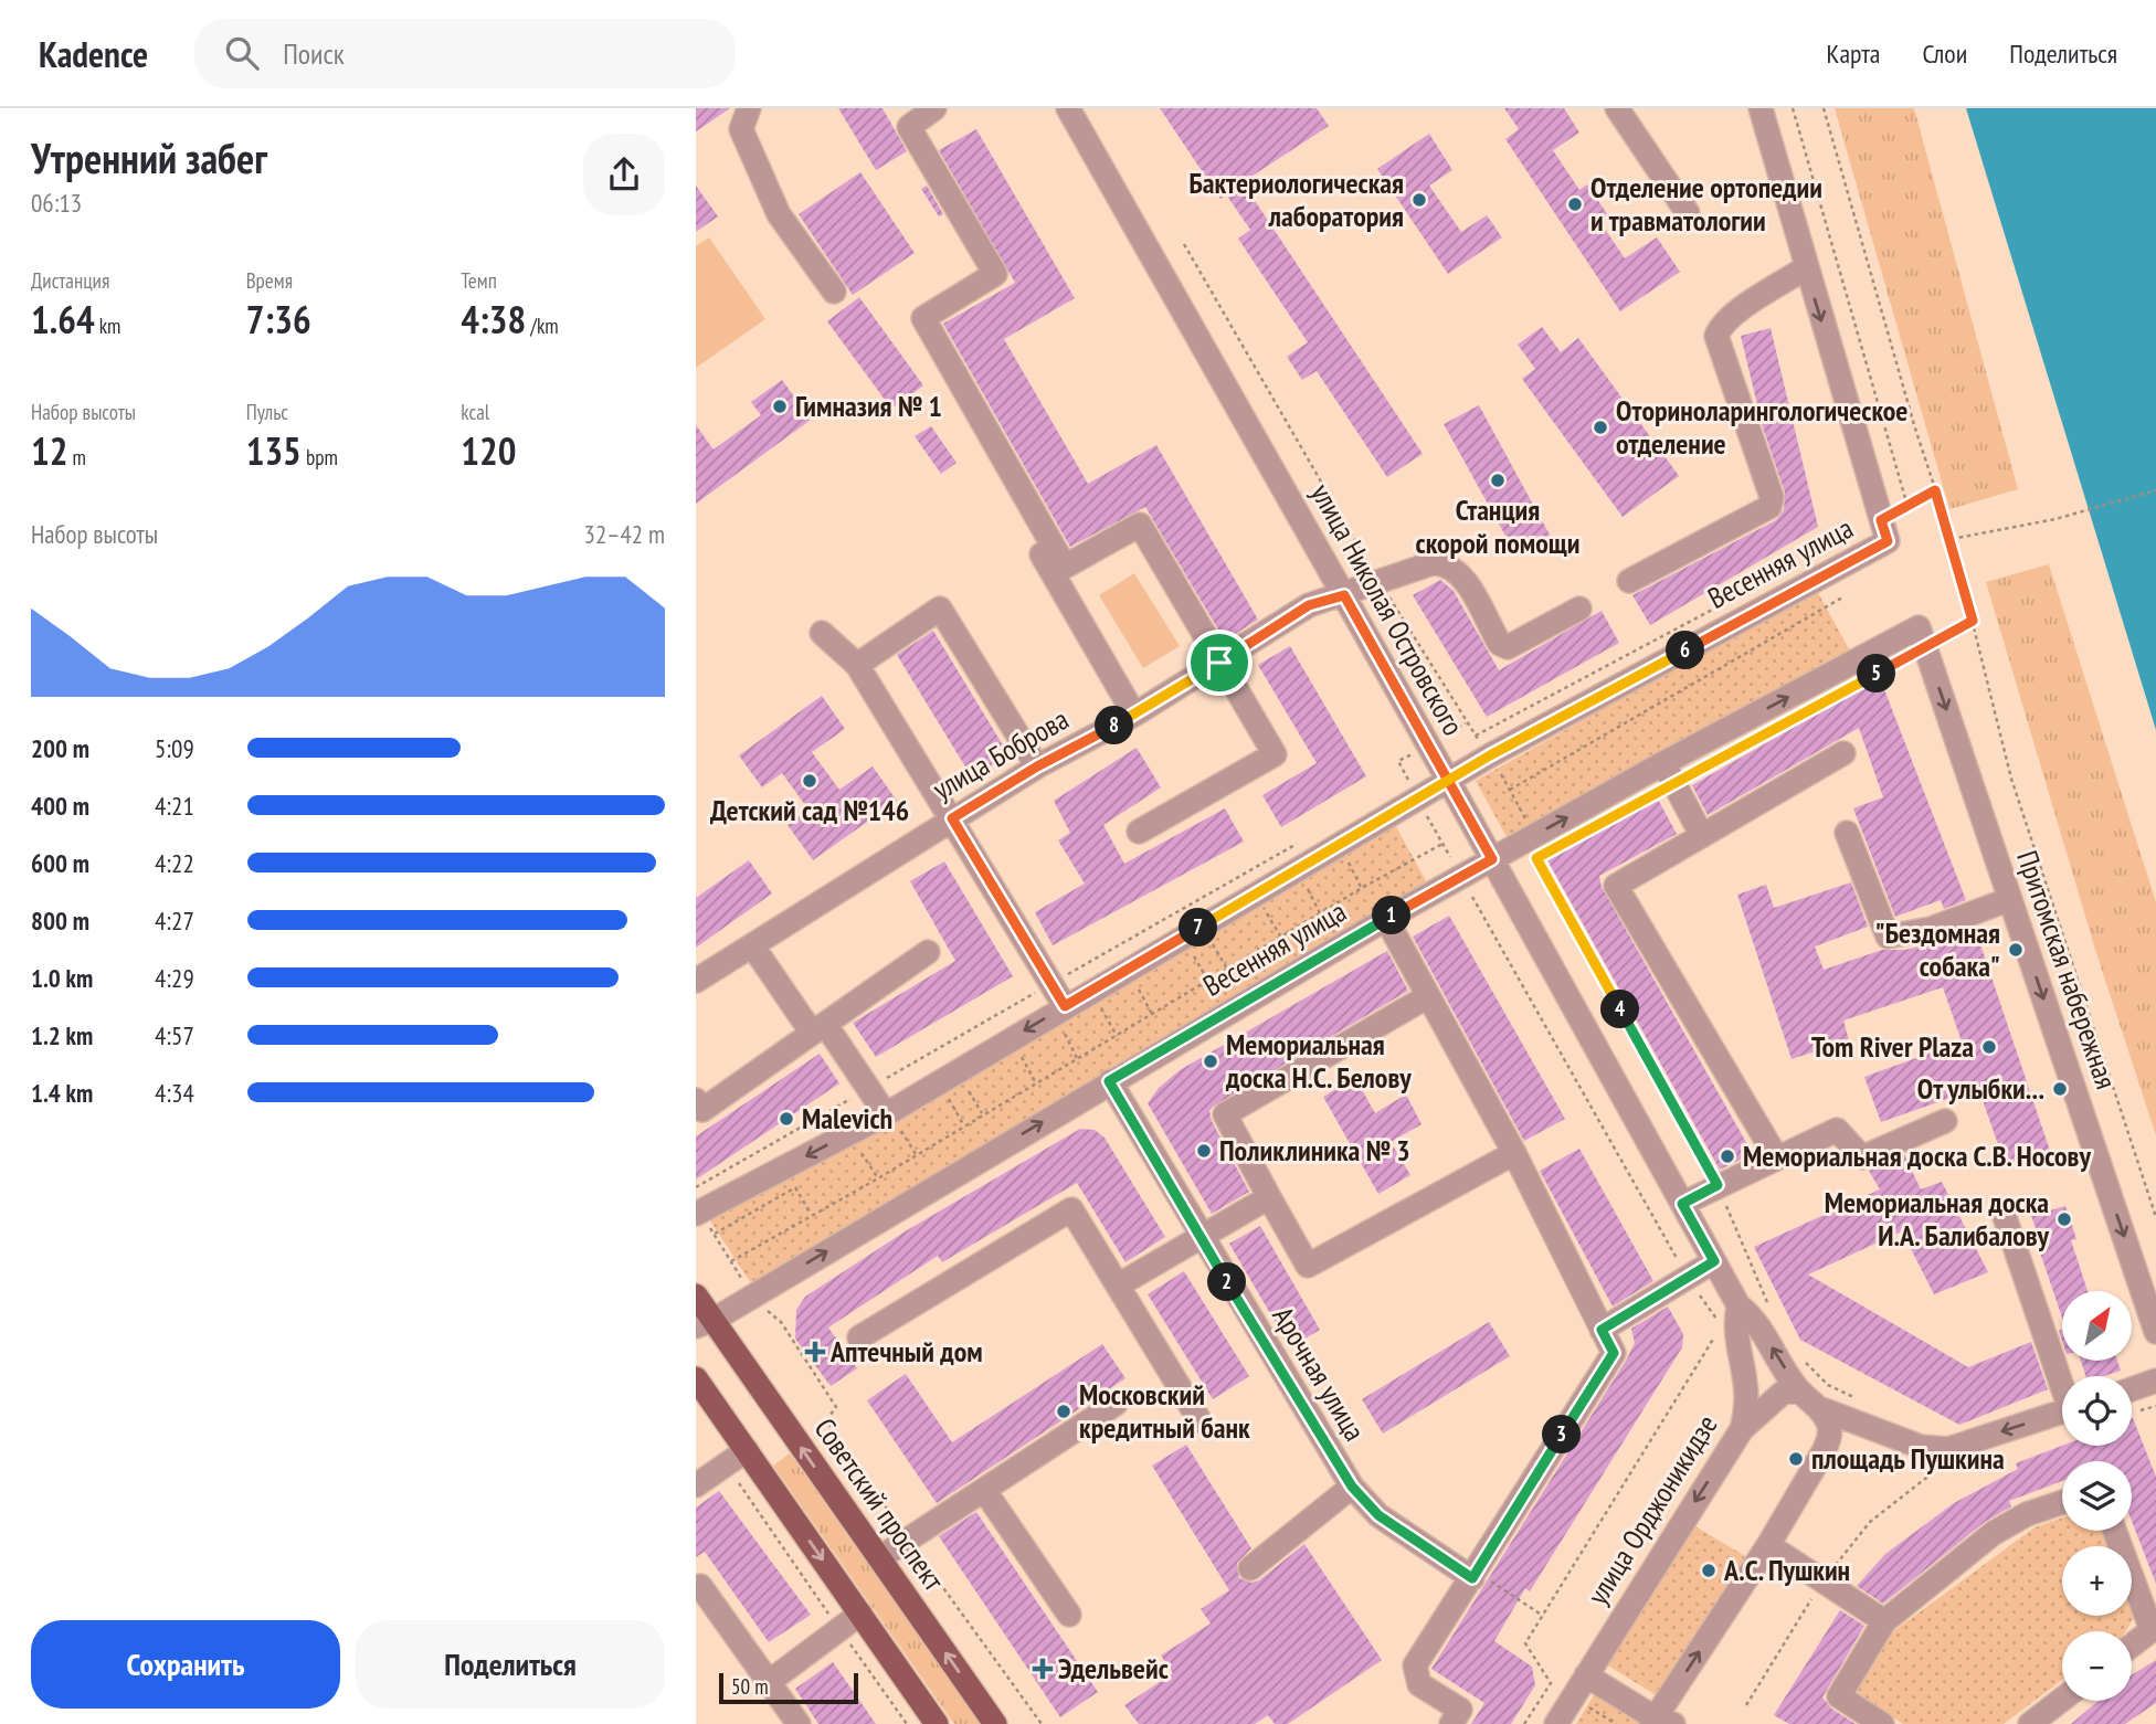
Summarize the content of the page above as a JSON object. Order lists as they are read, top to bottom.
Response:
{
  "streets": {
    "main road": ["Советский проспект"],
    "street": [
      "Весенняя улица",
      "улица Николая Островского",
      "улица Боброва",
      "Притомская набережная",
      "Арочная улица",
      "улица Орджоникидзе"
    ]
  },
  "crossings": [
    ["Весенняя улица", "улица Николая Островского"],
    ["Весенняя улица", "Притомская набережная"],
    ["Весенняя улица", "Арочная улица"],
    ["Весенняя улица", "Советский проспект"],
    ["улица Николая Островского", "улица Боброва"],
    ["улица Николая Островского", "улица Орджоникидзе"]
  ],
  "one_way": ["Притомская набережная"],
  "places": {
    "other": [
      "Бактериологическая лаборатория",
      "Отделение ортопедии и травматологии",
      "Гимназия № 1",
      "Оториноларингологическое отделение",
      "Станция скорой помощи",
      "Детский сад №146",
      "\"Бездомная собака\"",
      "Tom River Plaza",
      "Мемориальная доска Н.С. Белову",
      "От улыбки...",
      "Malevich",
      "Поликлиника № 3",
      "Мемориальная доска С.В. Носову",
      "Мемориальная доска И.А. Балибалову",
      "Московский кредитный банк",
      "площадь Пушкина",
      "А.С. Пушкин"
    ],
    "health": ["Аптечный дом", "Эдельвейс"]
  },
  "scale_bar": "50 m",
  "north": "top right",
  "page": {
    "header": "Kadence",
    "search": "Поиск",
    "nav": ["Карта", "Слои", "Поделиться"],
    "heading": ["Утренний забег", "06:13"],
    "stats": [
      ["Дистанция", "1.64 km"],
      ["Время", "7:36"],
      ["Темп", "4:38 /km"],
      ["Набор высоты", "12 m"],
      ["Пульс", "135 bpm"],
      ["kcal", "120"]
    ],
    "chart": ["Набор высоты", "32–42 m"],
    "pins": [
      "6",
      "5",
      "8",
      "1",
      "7",
      "4",
      "2",
      "3"
    ],
    "list": [
      {
        "name": "200 m",
        "note": "5:09"
      },
      {
        "name": "400 m",
        "note": "4:21"
      },
      {
        "name": "600 m",
        "note": "4:22"
      },
      {
        "name": "800 m",
        "note": "4:27"
      },
      {
        "name": "1.0 km",
        "note": "4:29"
      },
      {
        "name": "1.2 km",
        "note": "4:57"
      },
      {
        "name": "1.4 km",
        "note": "4:34"
      }
    ],
    "map_buttons": ["+", "−"],
    "buttons": ["Сохранить", "Поделиться"],
    "scale": "50 m"
  }
}
